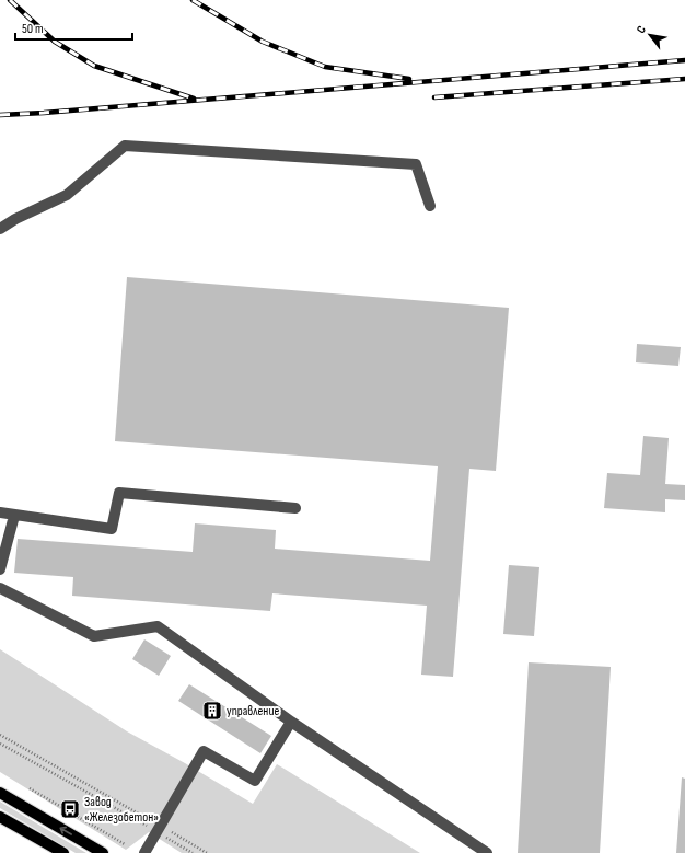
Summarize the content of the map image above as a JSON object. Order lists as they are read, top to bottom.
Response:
{
  "places": {
    "building": ["управление"],
    "bus stop": ["Завод «Железобетон»"]
  },
  "scale_bar": "50 m",
  "north": "top left"
}
